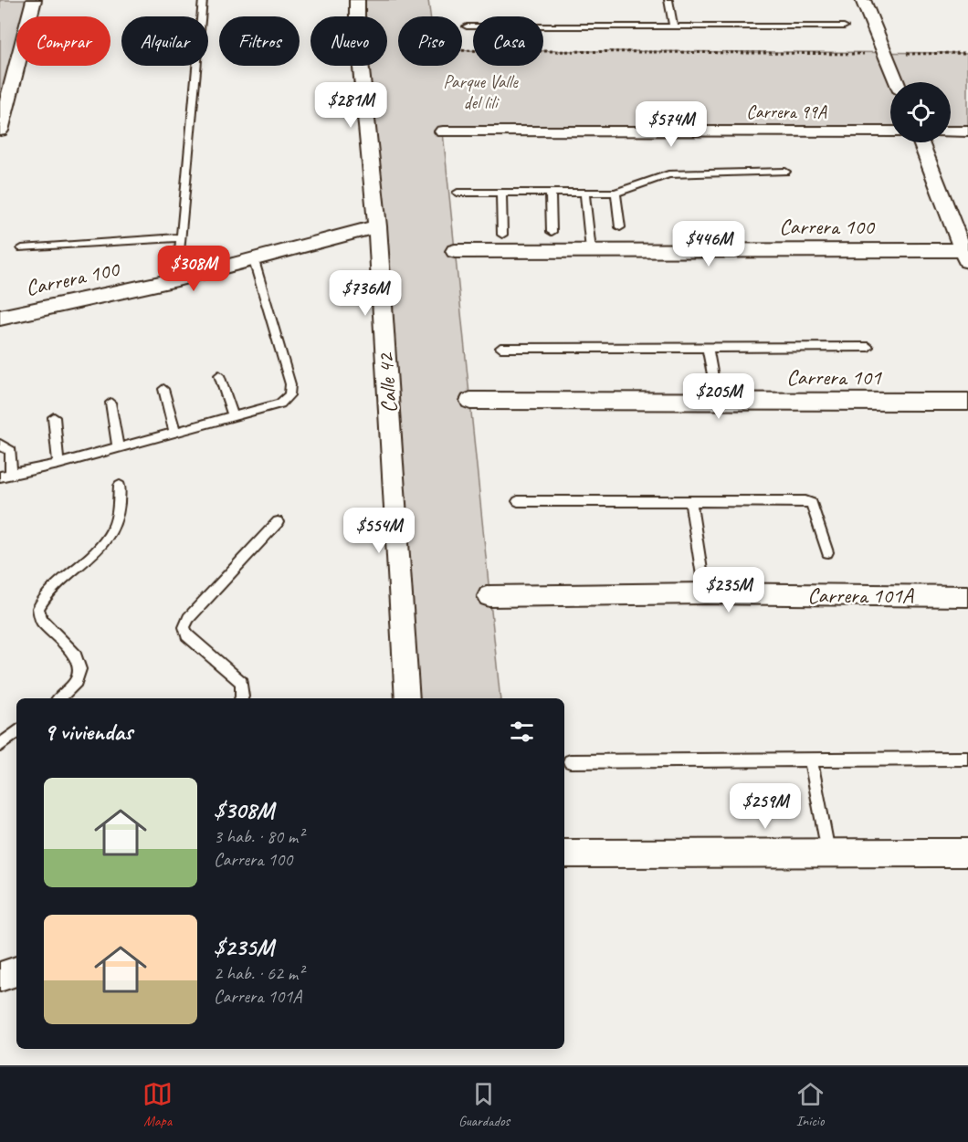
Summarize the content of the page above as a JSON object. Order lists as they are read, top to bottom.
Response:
{
  "streets": {
    "street": [
      "Carrera 99A",
      "Carrera 100",
      "Carrera 101",
      "Calle 42",
      "Carrera 101A"
    ]
  },
  "crossings": [
    ["Carrera 100", "Calle 42"]
  ],
  "parks": ["Parque Valle del lili"],
  "page": {
    "chip": [
      "Comprar",
      "Alquilar",
      "Filtros",
      "Nuevo",
      "Piso",
      "Casa"
    ],
    "price": [
      "$281M",
      "$574M",
      "$446M",
      "$308M",
      "$736M",
      "$205M",
      "$554M",
      "$235M",
      "$259M"
    ],
    "heading": "9 viviendas",
    "list": [
      {
        "name": "$308M",
        "note": "3 hab. · 80 m² · Carrera 100"
      },
      {
        "name": "$235M",
        "note": "2 hab. · 62 m² · Carrera 101A"
      }
    ],
    "tabs": ["Mapa", "Guardados", "Inicio"]
  }
}
